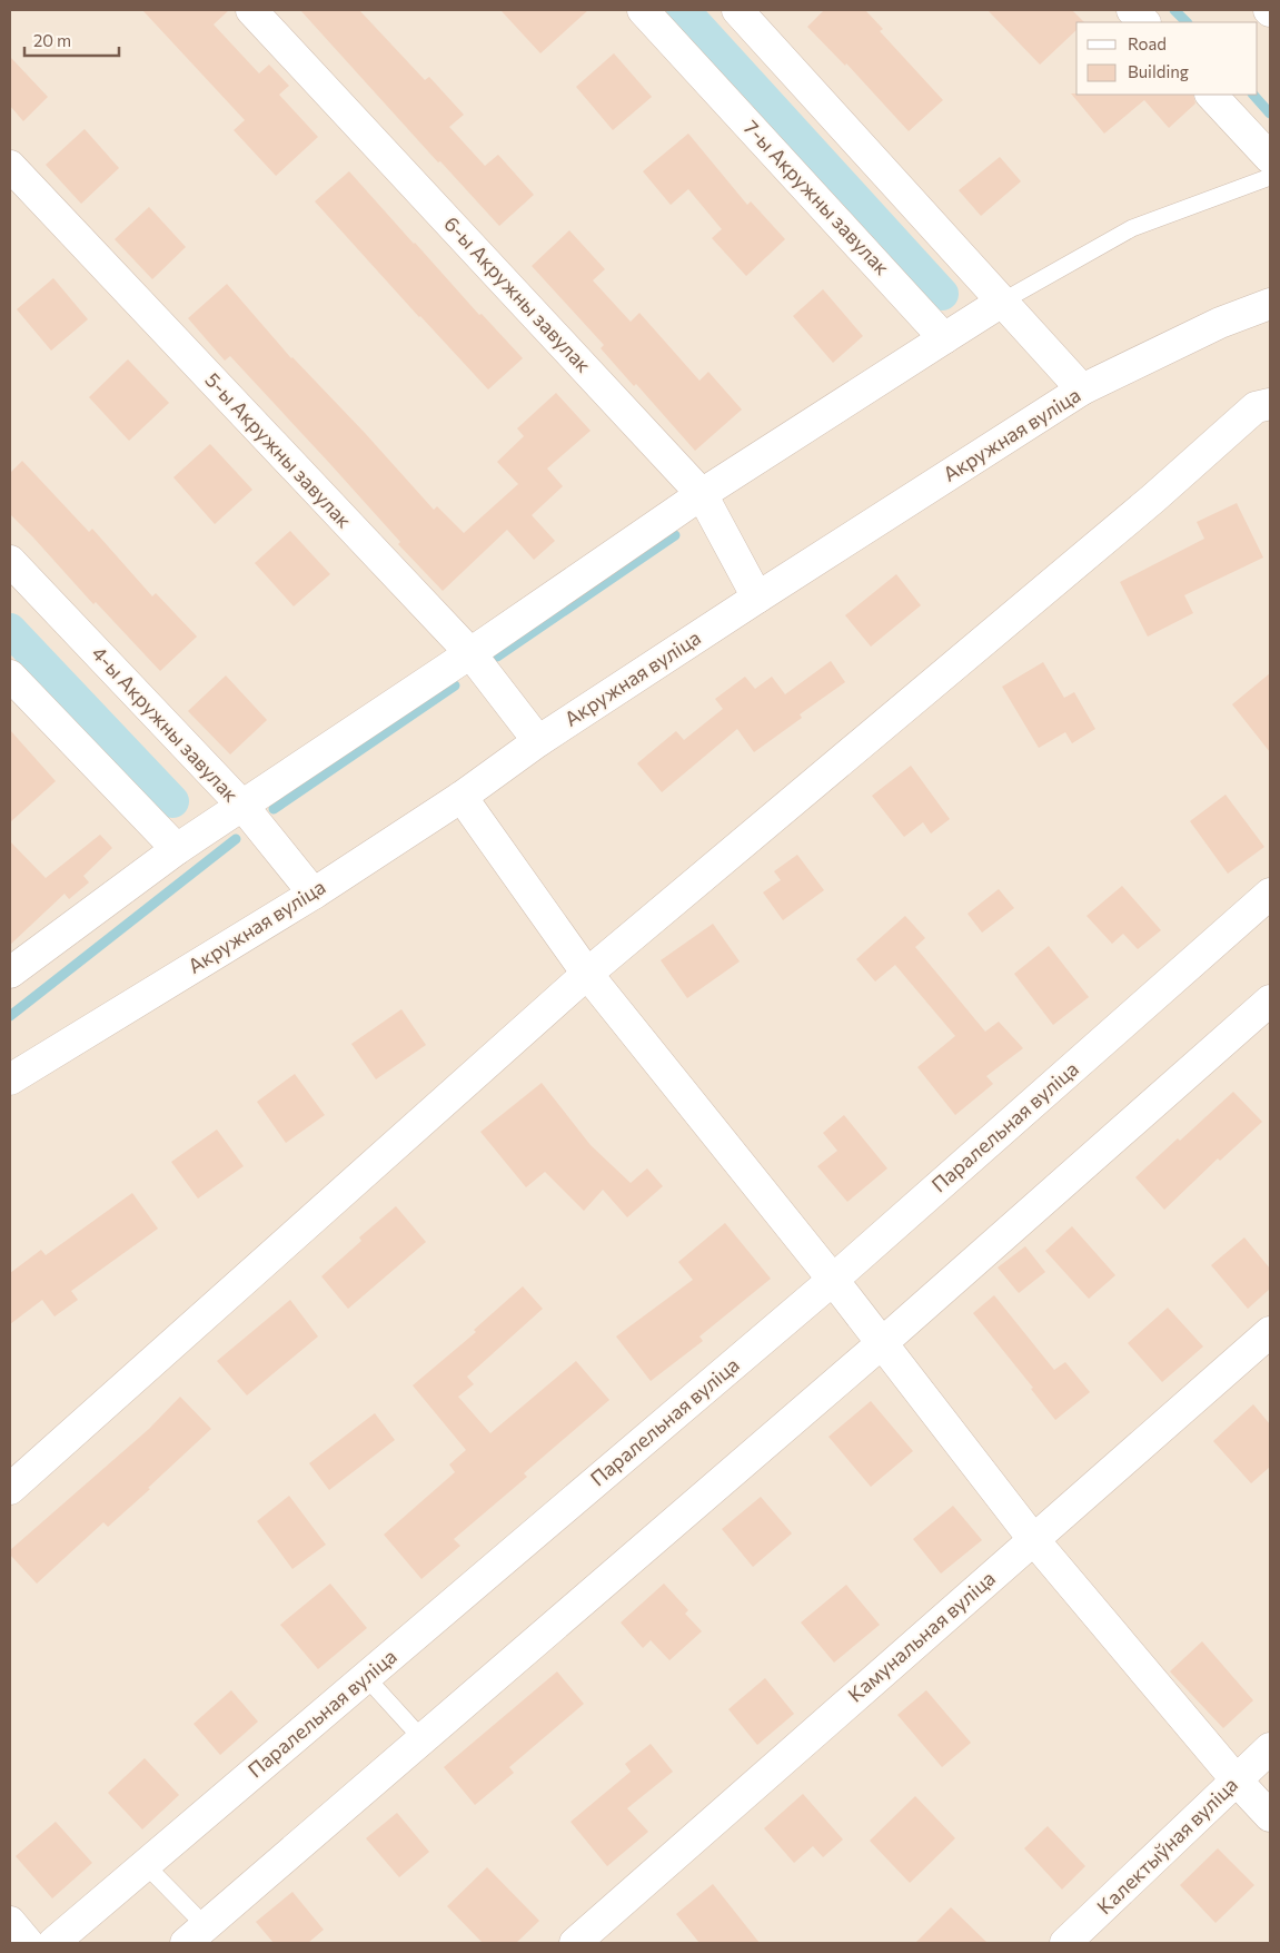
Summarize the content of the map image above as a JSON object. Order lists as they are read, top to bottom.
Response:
{
  "streets": {
    "street": [
      "7-ы Акружны завулак",
      "6-ы Акружны завулак",
      "Акружная вуліца",
      "5-ы Акружны завулак",
      "4-ы Акружны завулак",
      "Паралельная вуліца",
      "Камунальная вуліца",
      "Калектыўная вуліца"
    ]
  },
  "crossings": [
    ["6-ы Акружны завулак", "Акружная вуліца"],
    ["Акружная вуліца", "5-ы Акружны завулак"],
    ["Акружная вуліца", "4-ы Акружны завулак"]
  ],
  "legend": ["Road", "Building"],
  "scale_bar": "20 m"
}
